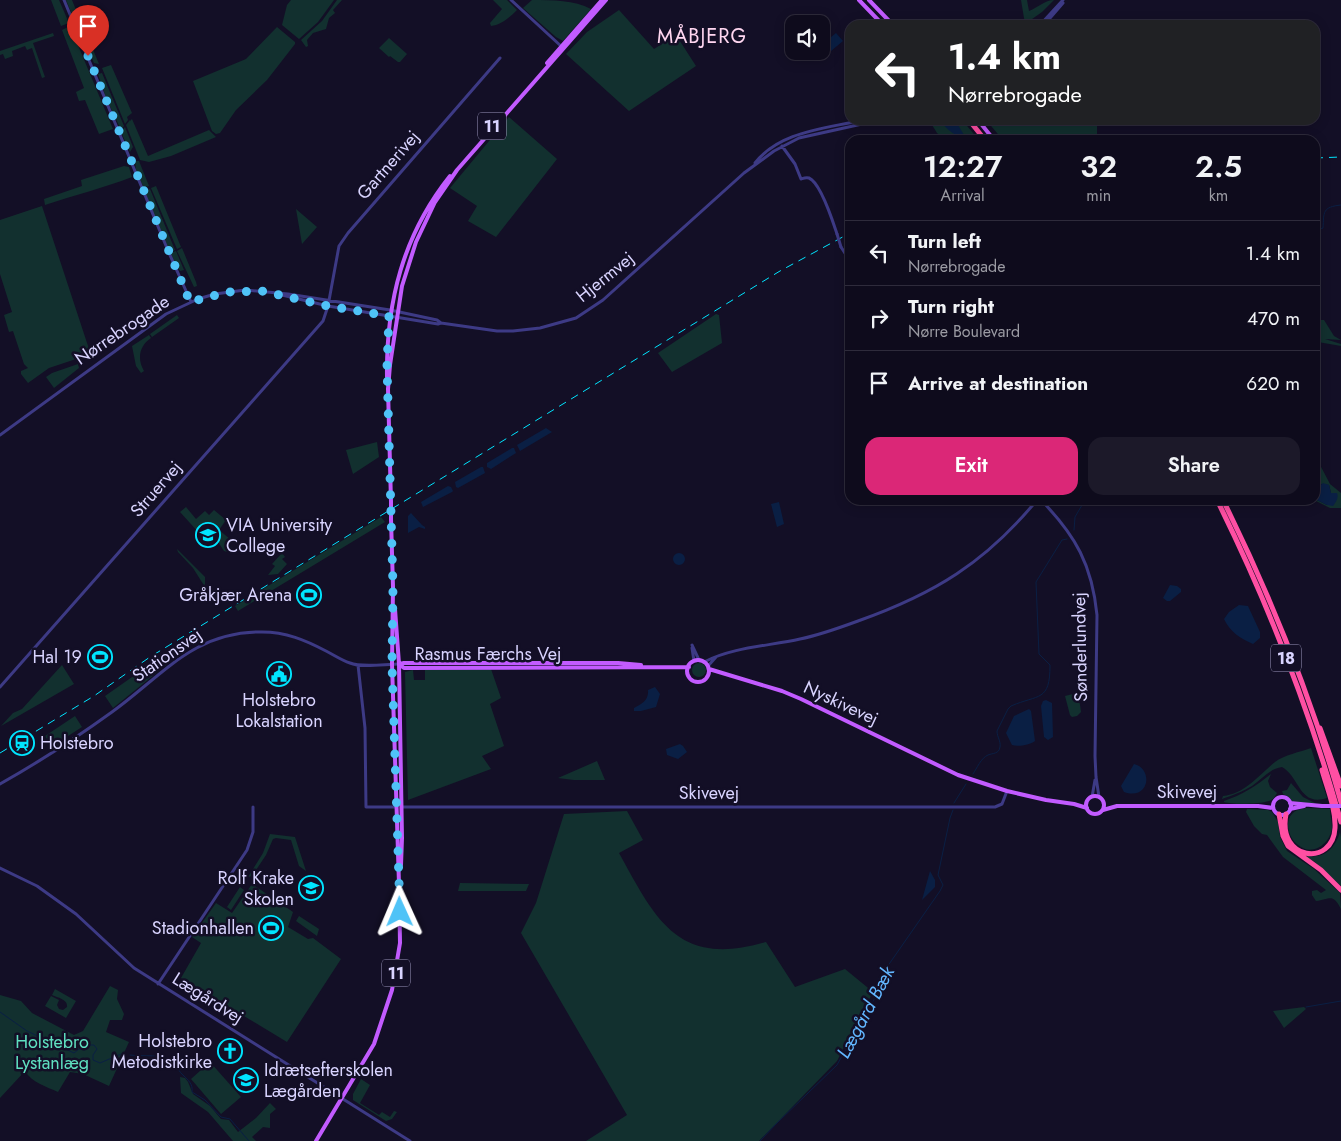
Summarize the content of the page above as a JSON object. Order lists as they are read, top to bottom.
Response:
{
  "streets": {
    "highway": ["18"],
    "main road": [
      "11",
      "Rasmus Færchs Vej",
      "Nyskivevej",
      "Skivevej"
    ],
    "street": [
      "Gartnerivej",
      "Hjermvej",
      "Nørrebrogade",
      "Struervej",
      "Sønderlundvej",
      "Stationsvej",
      "Lægårdvej"
    ]
  },
  "crossings": [
    ["11", "Hjermvej"],
    ["11", "Nørrebrogade"],
    ["11", "Rasmus Færchs Vej"],
    ["11", "Stationsvej"],
    ["11", "Skivevej"],
    ["11", "Lægårdvej"],
    ["Gartnerivej", "Nørrebrogade"],
    ["Gartnerivej", "Struervej"],
    ["Hjermvej", "Nørrebrogade"],
    ["Nørrebrogade", "Struervej"],
    ["Rasmus Færchs Vej", "Stationsvej"],
    ["Rasmus Færchs Vej", "Nyskivevej"],
    ["Nyskivevej", "Skivevej"]
  ],
  "districts": ["MÅBJERG"],
  "water": ["Lægård Bæk"],
  "parks": ["Holstebro Lystanlæg"],
  "places": {
    "school or university": ["VIA University College", "Rolf Krake Skolen", "Idrætsefterskolen Lægården"],
    "sports": ["Gråkjær Arena", "Hal 19", "Stadionhallen"],
    "public building": ["Holstebro Lokalstation"],
    "station": ["Holstebro"],
    "church": ["Holstebro Metodistkirke"]
  },
  "page": {
    "turn": ["1.4 km", "Nørrebrogade"],
    "eta": [
      "12:27",
      "Arrival",
      "32",
      "min",
      "2.5",
      "km"
    ],
    "list": [
      {
        "name": "Turn left",
        "note": "Nørrebrogade",
        "value": "1.4 km"
      },
      {
        "name": "Turn right",
        "note": "Nørre Boulevard",
        "value": "470 m"
      },
      {
        "name": "Arrive at destination",
        "value": "620 m"
      }
    ],
    "buttons": ["Exit", "Share"]
  }
}
